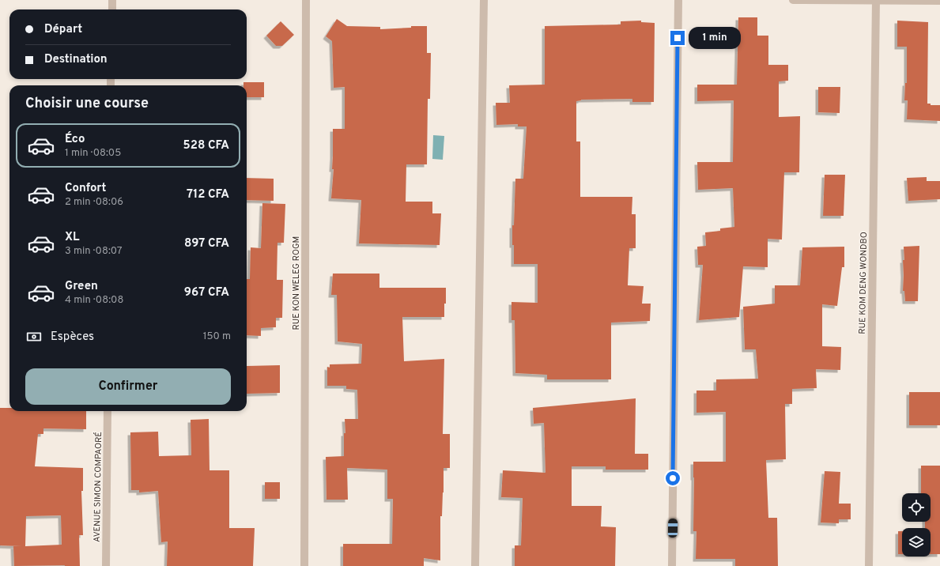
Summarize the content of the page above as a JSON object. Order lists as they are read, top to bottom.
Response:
{
  "streets": {
    "street": ["RUE KON WELEG ROGM", "RUE KOM DENG WONDBO", "AVENUE SIMON COMPAORÉ"]
  },
  "page": {
    "banner": ["Départ", "Destination"],
    "bubble": "1 min",
    "heading": "Choisir une course",
    "list": [
      {
        "name": "Éco",
        "note": "1 min · 08:05",
        "value": "528 CFA"
      },
      {
        "name": "Confort",
        "note": "2 min · 08:06",
        "value": "712 CFA"
      },
      {
        "name": "XL",
        "note": "3 min · 08:07",
        "value": "897 CFA"
      },
      {
        "name": "Green",
        "note": "4 min · 08:08",
        "value": "967 CFA"
      }
    ],
    "pay": ["Espèces", "150 m"],
    "buttons": "Confirmer"
  }
}
